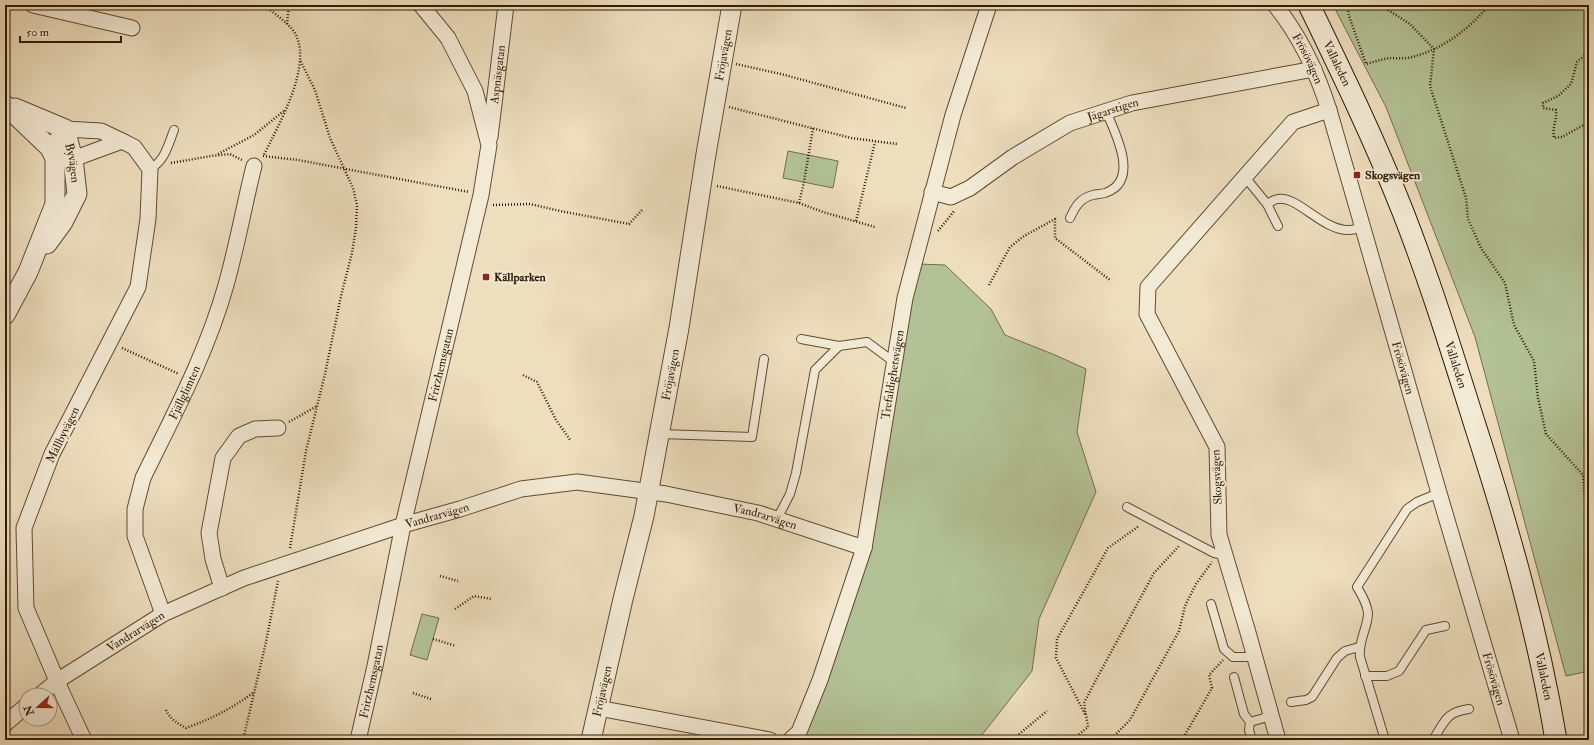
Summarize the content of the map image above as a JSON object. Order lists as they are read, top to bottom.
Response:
{
  "streets": {
    "main road": ["Vallaleden"],
    "street": [
      "Fröjavägen",
      "Frösövägen",
      "Aspnäsgatan",
      "Jägarstigen",
      "Byvägen",
      "Fritzhemsgatan",
      "Trefaldighetsvägen",
      "Fjällglimten",
      "Mällbyvägen",
      "Skogsvägen",
      "Vandrarvägen"
    ]
  },
  "crossings": [
    ["Fröjavägen", "Vandrarvägen"],
    ["Frösövägen", "Jägarstigen"],
    ["Frösövägen", "Skogsvägen"],
    ["Aspnäsgatan", "Fritzhemsgatan"],
    ["Jägarstigen", "Trefaldighetsvägen"],
    ["Fritzhemsgatan", "Vandrarvägen"],
    ["Trefaldighetsvägen", "Vandrarvägen"],
    ["Fjällglimten", "Vandrarvägen"],
    ["Mällbyvägen", "Vandrarvägen"]
  ],
  "places": {
    "transit": ["Skogsvägen", "Källparken"]
  },
  "scale_bar": "50 m",
  "north": "left"
}
